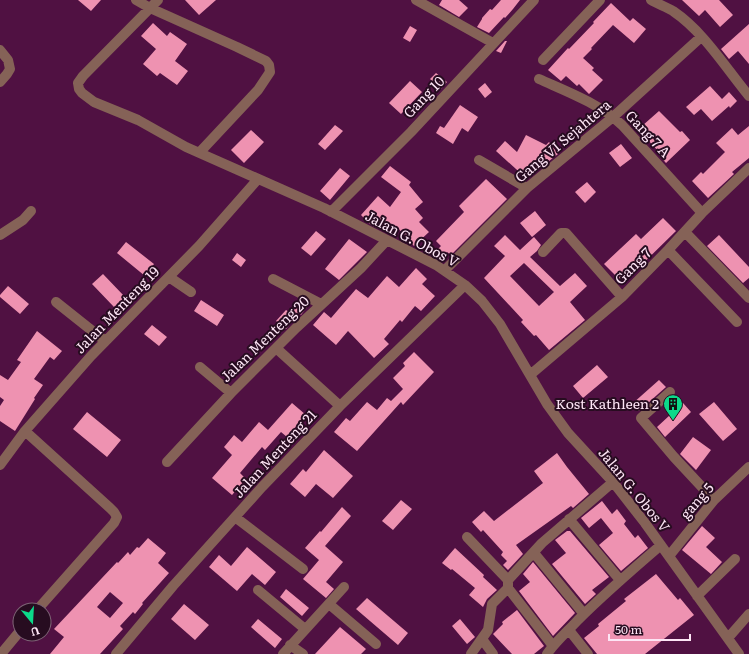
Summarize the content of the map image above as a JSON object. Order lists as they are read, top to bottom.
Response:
{
  "streets": {
    "street": [
      "Gang 10",
      "Gang 7 A",
      "Gang VI Sejahtera",
      "Jalan G. Obos V",
      "Gang 7",
      "Jalan Menteng 19",
      "Jalan Menteng 20",
      "Jalan Menteng 21",
      "gang 5"
    ]
  },
  "crossings": [
    ["Gang 10", "Jalan G. Obos V"],
    ["Gang 7 A", "Gang VI Sejahtera"],
    ["Gang 7 A", "Gang 7"],
    ["Gang VI Sejahtera", "Jalan G. Obos V"],
    ["Jalan G. Obos V", "Gang 7"],
    ["Jalan G. Obos V", "Jalan Menteng 19"],
    ["Jalan G. Obos V", "Jalan Menteng 20"],
    ["Jalan G. Obos V", "Jalan Menteng 21"],
    ["Jalan G. Obos V", "gang 5"]
  ],
  "places": {
    "building": ["Kost Kathleen 2"]
  },
  "scale_bar": "50 m",
  "north": "bottom"
}
